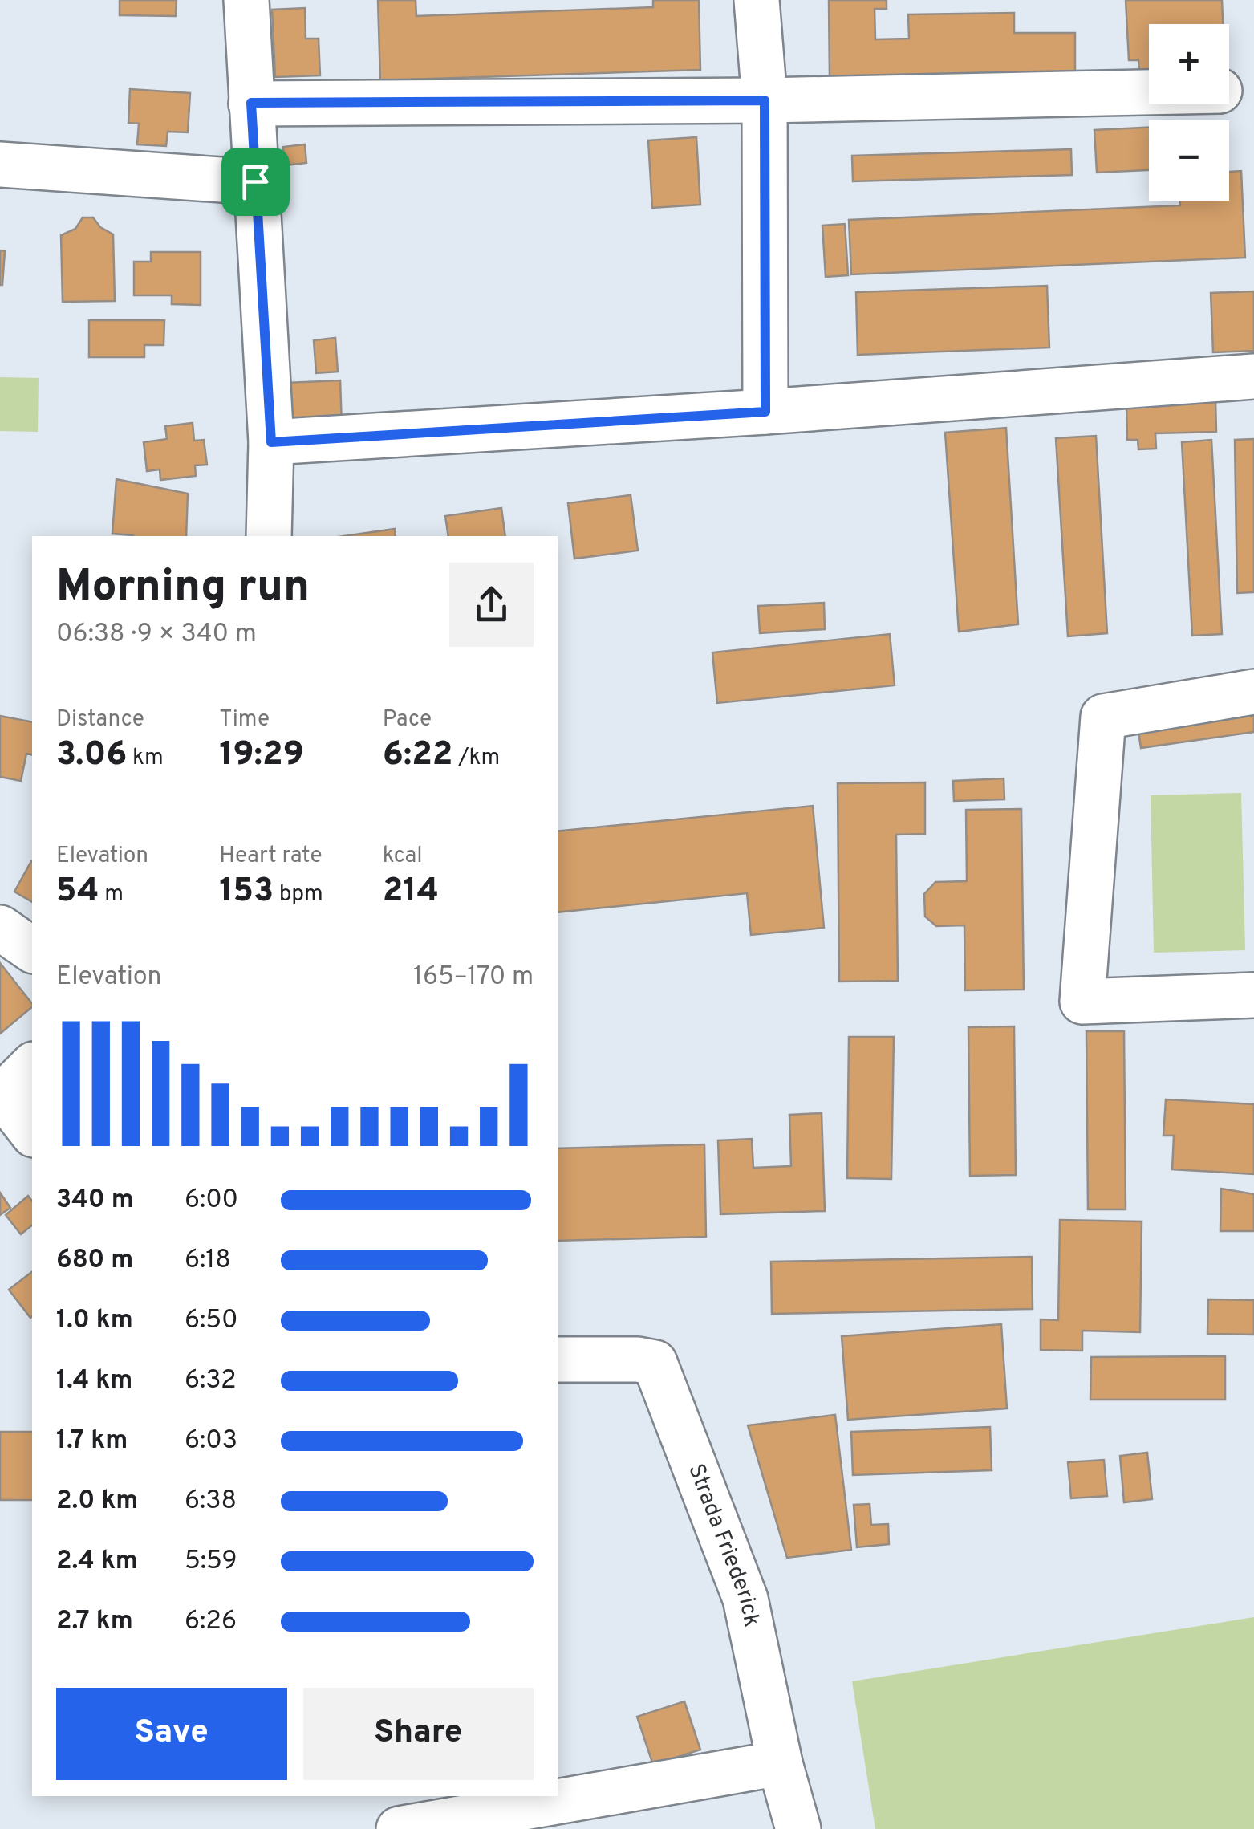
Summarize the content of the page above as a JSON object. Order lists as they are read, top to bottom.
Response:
{
  "streets": {
    "street": ["Strada Friederick"]
  },
  "page": {
    "map_buttons": ["+", "−"],
    "heading": ["Morning run", "06:38 · 9 × 340 m"],
    "stats": [
      ["Distance", "3.06 km"],
      ["Time", "19:29"],
      ["Pace", "6:22 /km"],
      ["Elevation", "54 m"],
      ["Heart rate", "153 bpm"],
      ["kcal", "214"]
    ],
    "chart": ["Elevation", "165–170 m"],
    "list": [
      {
        "name": "340 m",
        "note": "6:00"
      },
      {
        "name": "680 m",
        "note": "6:18"
      },
      {
        "name": "1.0 km",
        "note": "6:50"
      },
      {
        "name": "1.4 km",
        "note": "6:32"
      },
      {
        "name": "1.7 km",
        "note": "6:03"
      },
      {
        "name": "2.0 km",
        "note": "6:38"
      },
      {
        "name": "2.4 km",
        "note": "5:59"
      },
      {
        "name": "2.7 km",
        "note": "6:26"
      }
    ],
    "buttons": ["Save", "Share"]
  }
}
